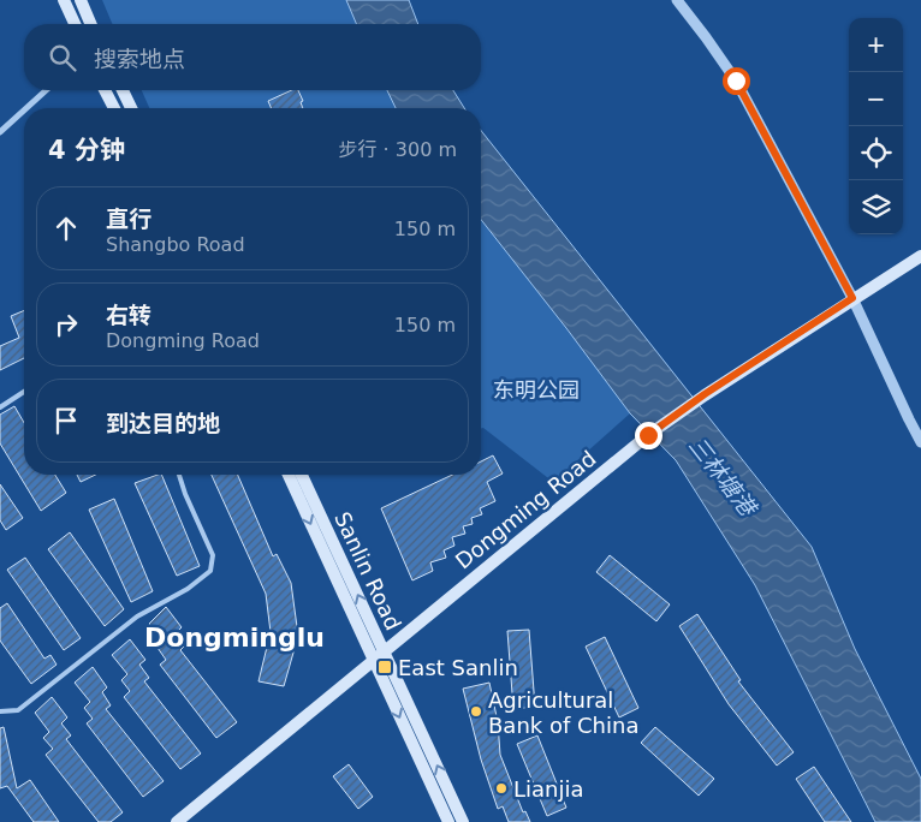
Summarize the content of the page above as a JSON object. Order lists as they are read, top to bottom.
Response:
{
  "streets": {
    "main road": ["Dongming Road", "Sanlin Road"]
  },
  "crossings": [
    ["Dongming Road", "Sanlin Road"]
  ],
  "districts": ["Dongminglu"],
  "water": ["三林塘港"],
  "parks": ["东明公园"],
  "places": {
    "transit": ["East Sanlin"],
    "other": ["Agricultural Bank of China", "Lianjia"]
  },
  "page": {
    "map_buttons": ["+", "−"],
    "search": "搜索地点",
    "heading": ["4 分钟", "步行 · 300 m"],
    "list": [
      ["直行", "Shangbo Road", "150 m"],
      ["右转", "Dongming Road", "150 m"],
      "到达目的地"
    ]
  }
}
